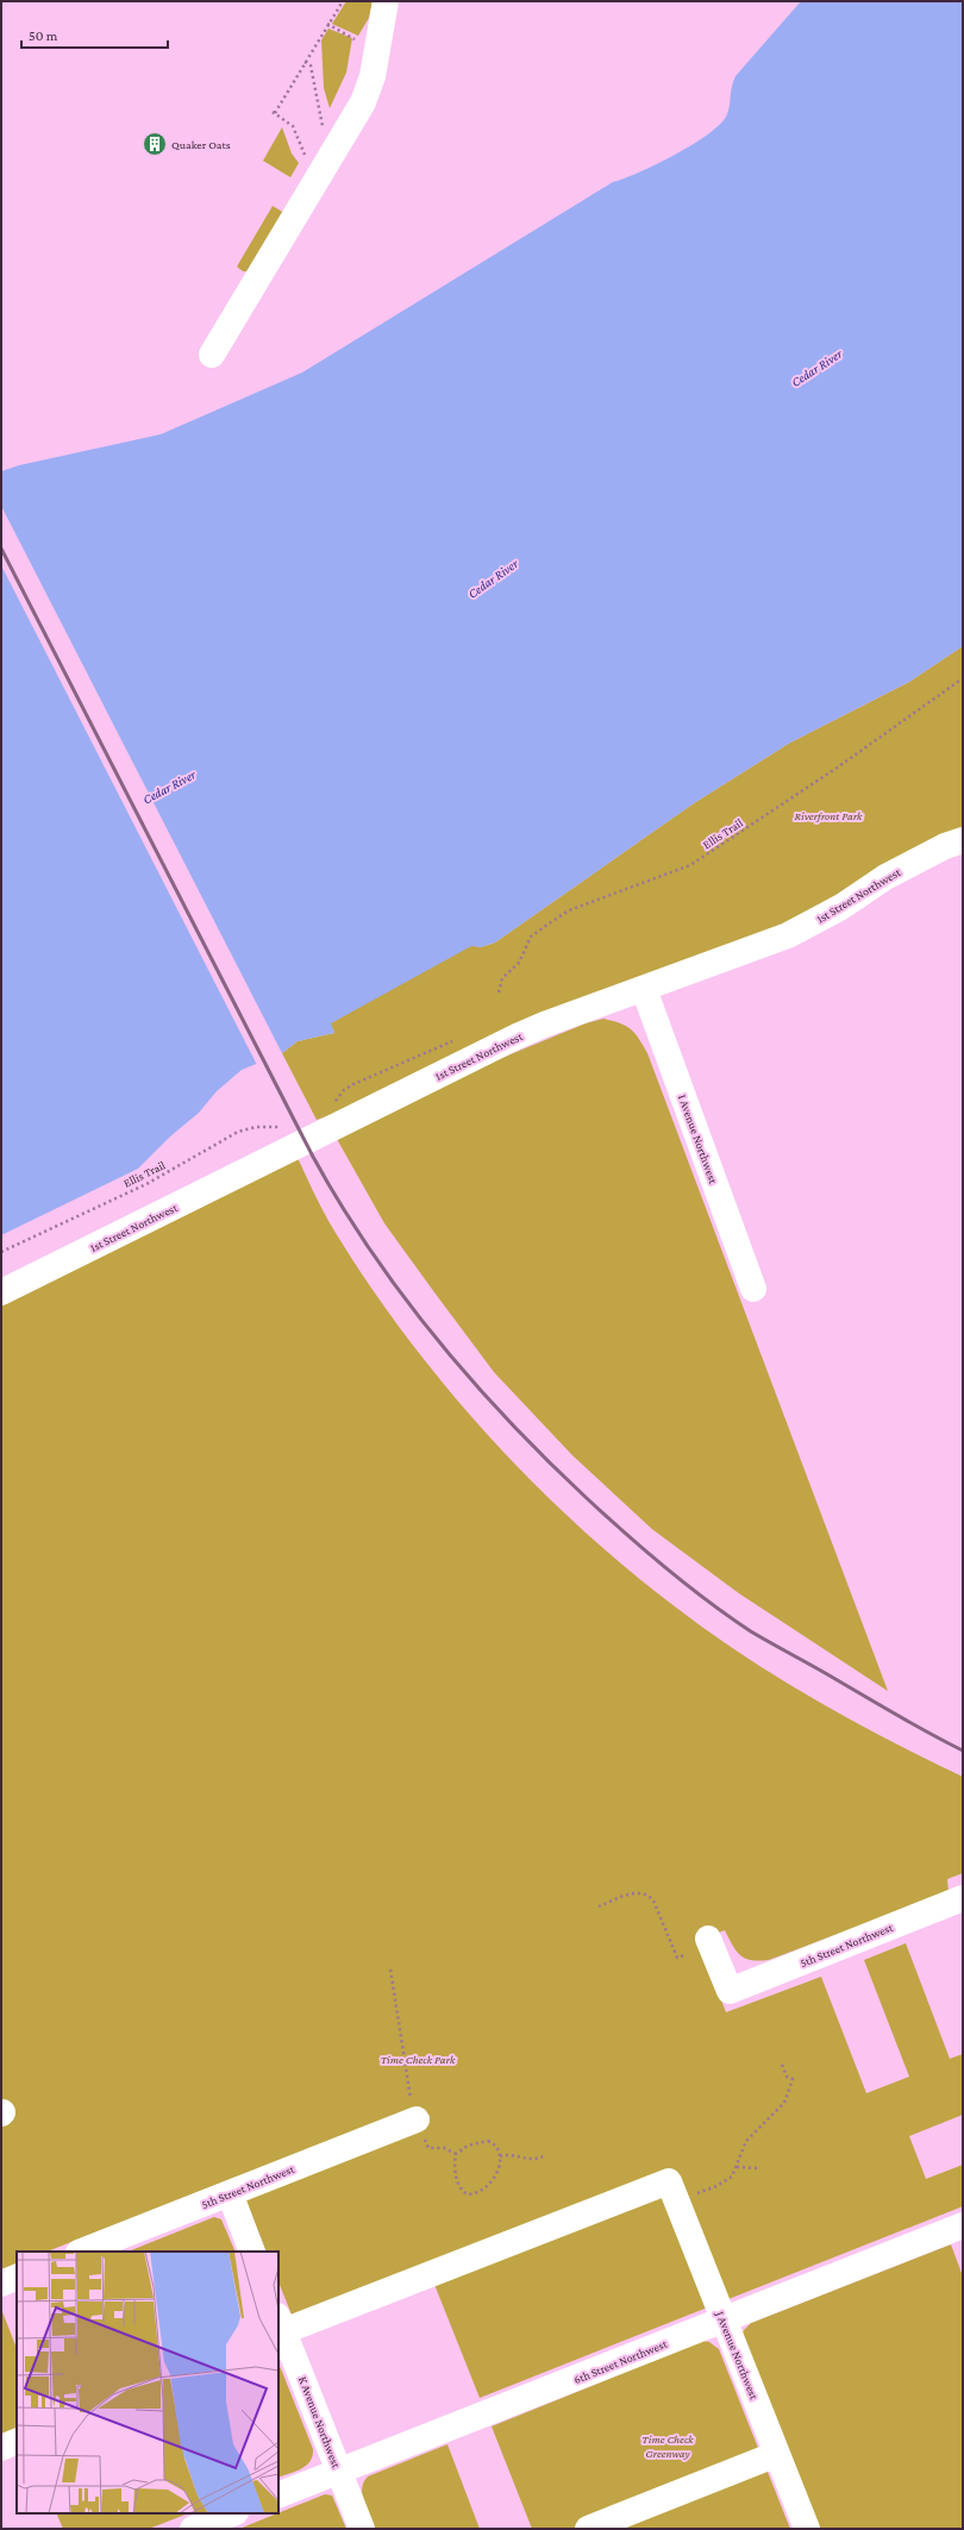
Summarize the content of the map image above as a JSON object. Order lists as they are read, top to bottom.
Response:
{
  "streets": {
    "street": [
      "1st Street Northwest",
      "I Avenue Northwest",
      "5th Street Northwest",
      "J Avenue Northwest",
      "6th Street Northwest",
      "K Avenue Northwest"
    ],
    "path": ["Ellis Trail"]
  },
  "crossings": [
    ["1st Street Northwest", "I Avenue Northwest"],
    ["J Avenue Northwest", "6th Street Northwest"],
    ["6th Street Northwest", "K Avenue Northwest"]
  ],
  "water": ["Cedar River"],
  "parks": ["Riverfront Park", "Time Check Park", "Time Check Greenway"],
  "places": {
    "building": ["Quaker Oats"]
  },
  "scale_bar": "50 m"
}
